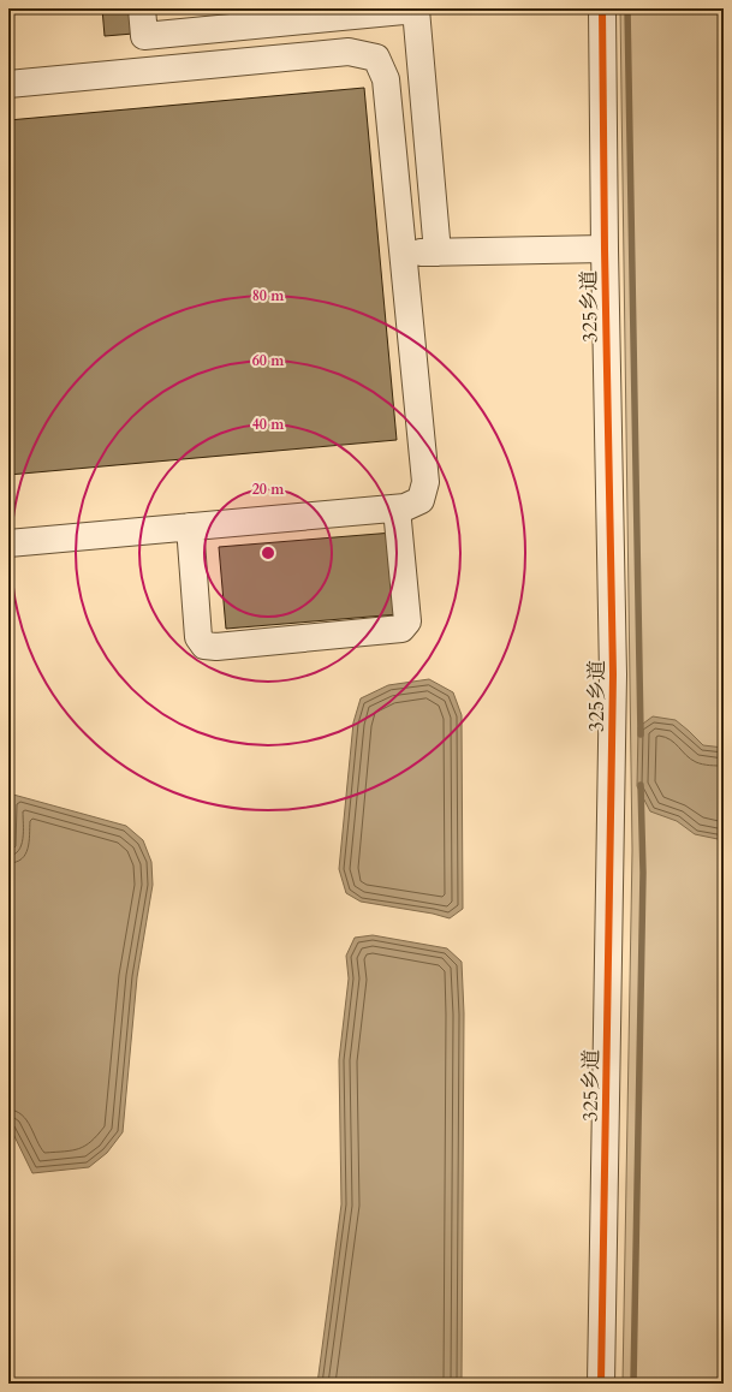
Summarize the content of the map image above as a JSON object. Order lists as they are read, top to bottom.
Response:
{
  "streets": {
    "street": ["325乡道"]
  },
  "rings": [
    "80 m",
    "60 m",
    "40 m",
    "20 m"
  ]
}
